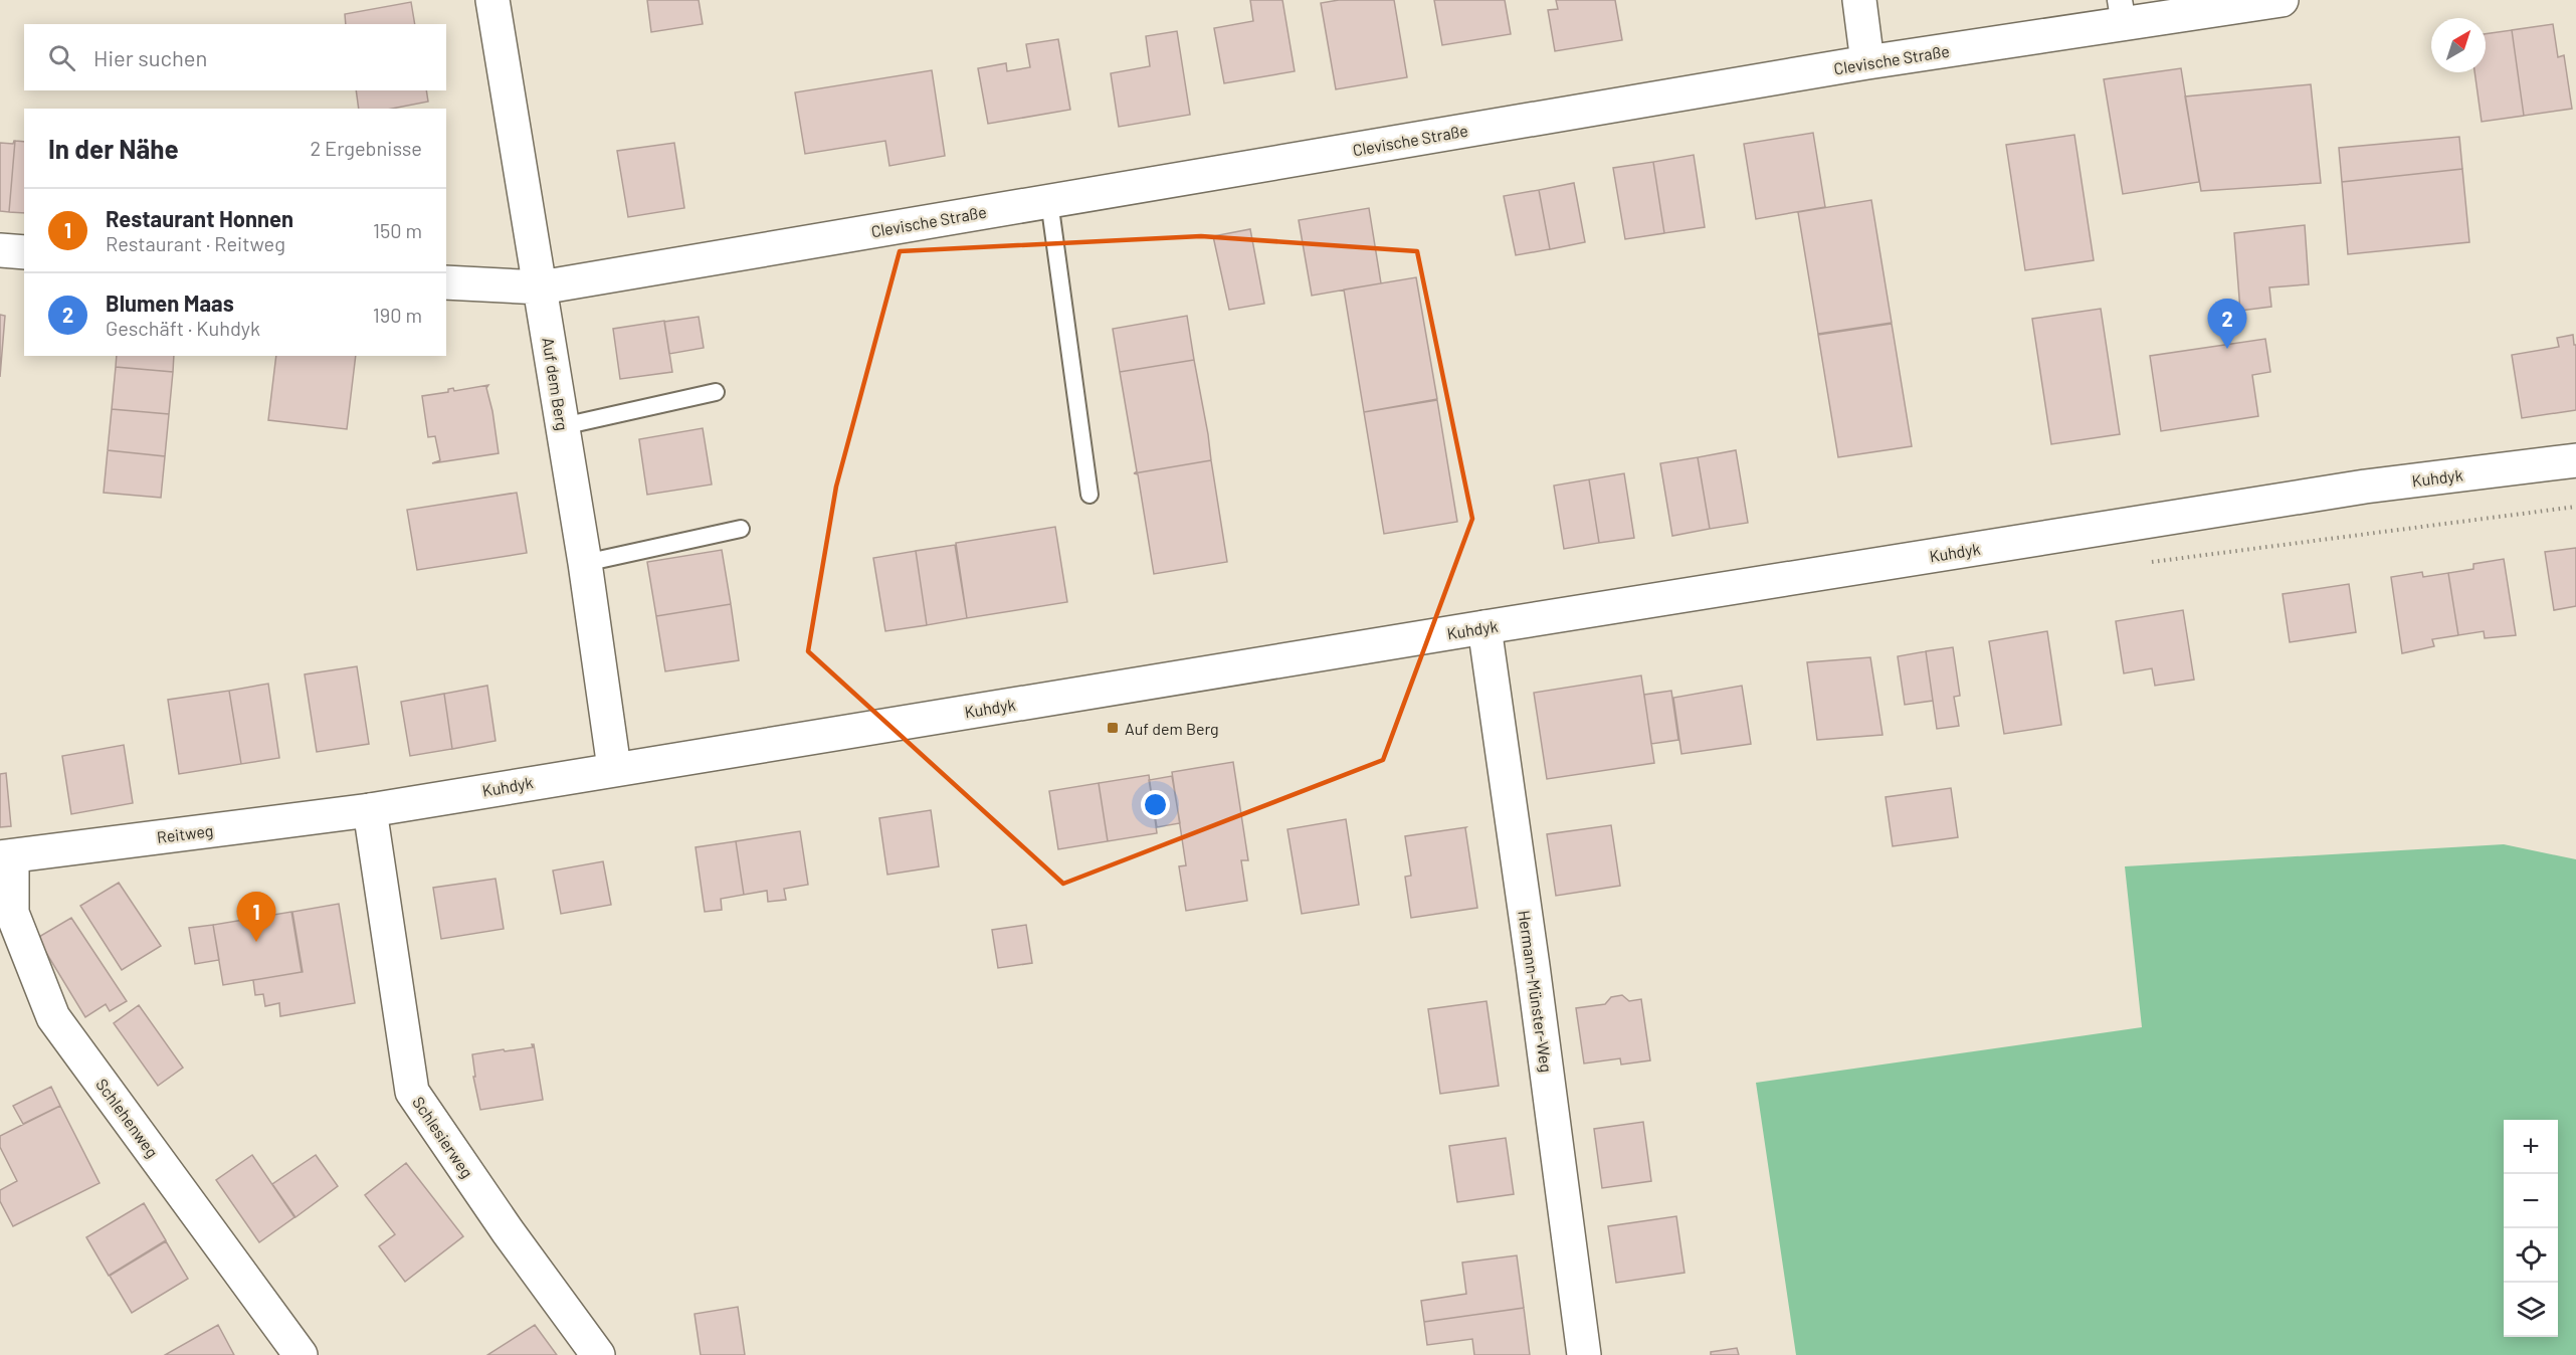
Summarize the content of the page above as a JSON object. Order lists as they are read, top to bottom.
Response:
{
  "streets": {
    "street": [
      "Clevische Straße",
      "Auf dem Berg",
      "Kuhdyk",
      "Reitweg",
      "Hermann-Münster-Weg",
      "Schlehenweg",
      "Schlesierweg"
    ]
  },
  "crossings": [
    ["Clevische Straße", "Auf dem Berg"],
    ["Auf dem Berg", "Kuhdyk"],
    ["Kuhdyk", "Reitweg"],
    ["Kuhdyk", "Hermann-Münster-Weg"],
    ["Kuhdyk", "Schlesierweg"],
    ["Reitweg", "Schlehenweg"],
    ["Reitweg", "Schlesierweg"]
  ],
  "places": {
    "transit": ["Auf dem Berg"]
  },
  "north": "top right",
  "page": {
    "search": "Hier suchen",
    "heading": ["In der Nähe", "2 Ergebnisse"],
    "list": [
      {
        "mark": "1",
        "name": "Restaurant Honnen",
        "note": "Restaurant · Reitweg",
        "value": "150 m"
      },
      {
        "mark": "2",
        "name": "Blumen Maas",
        "note": "Geschäft · Kuhdyk",
        "value": "190 m"
      }
    ],
    "pins": ["2", "1"],
    "map_buttons": ["+", "−"]
  }
}
